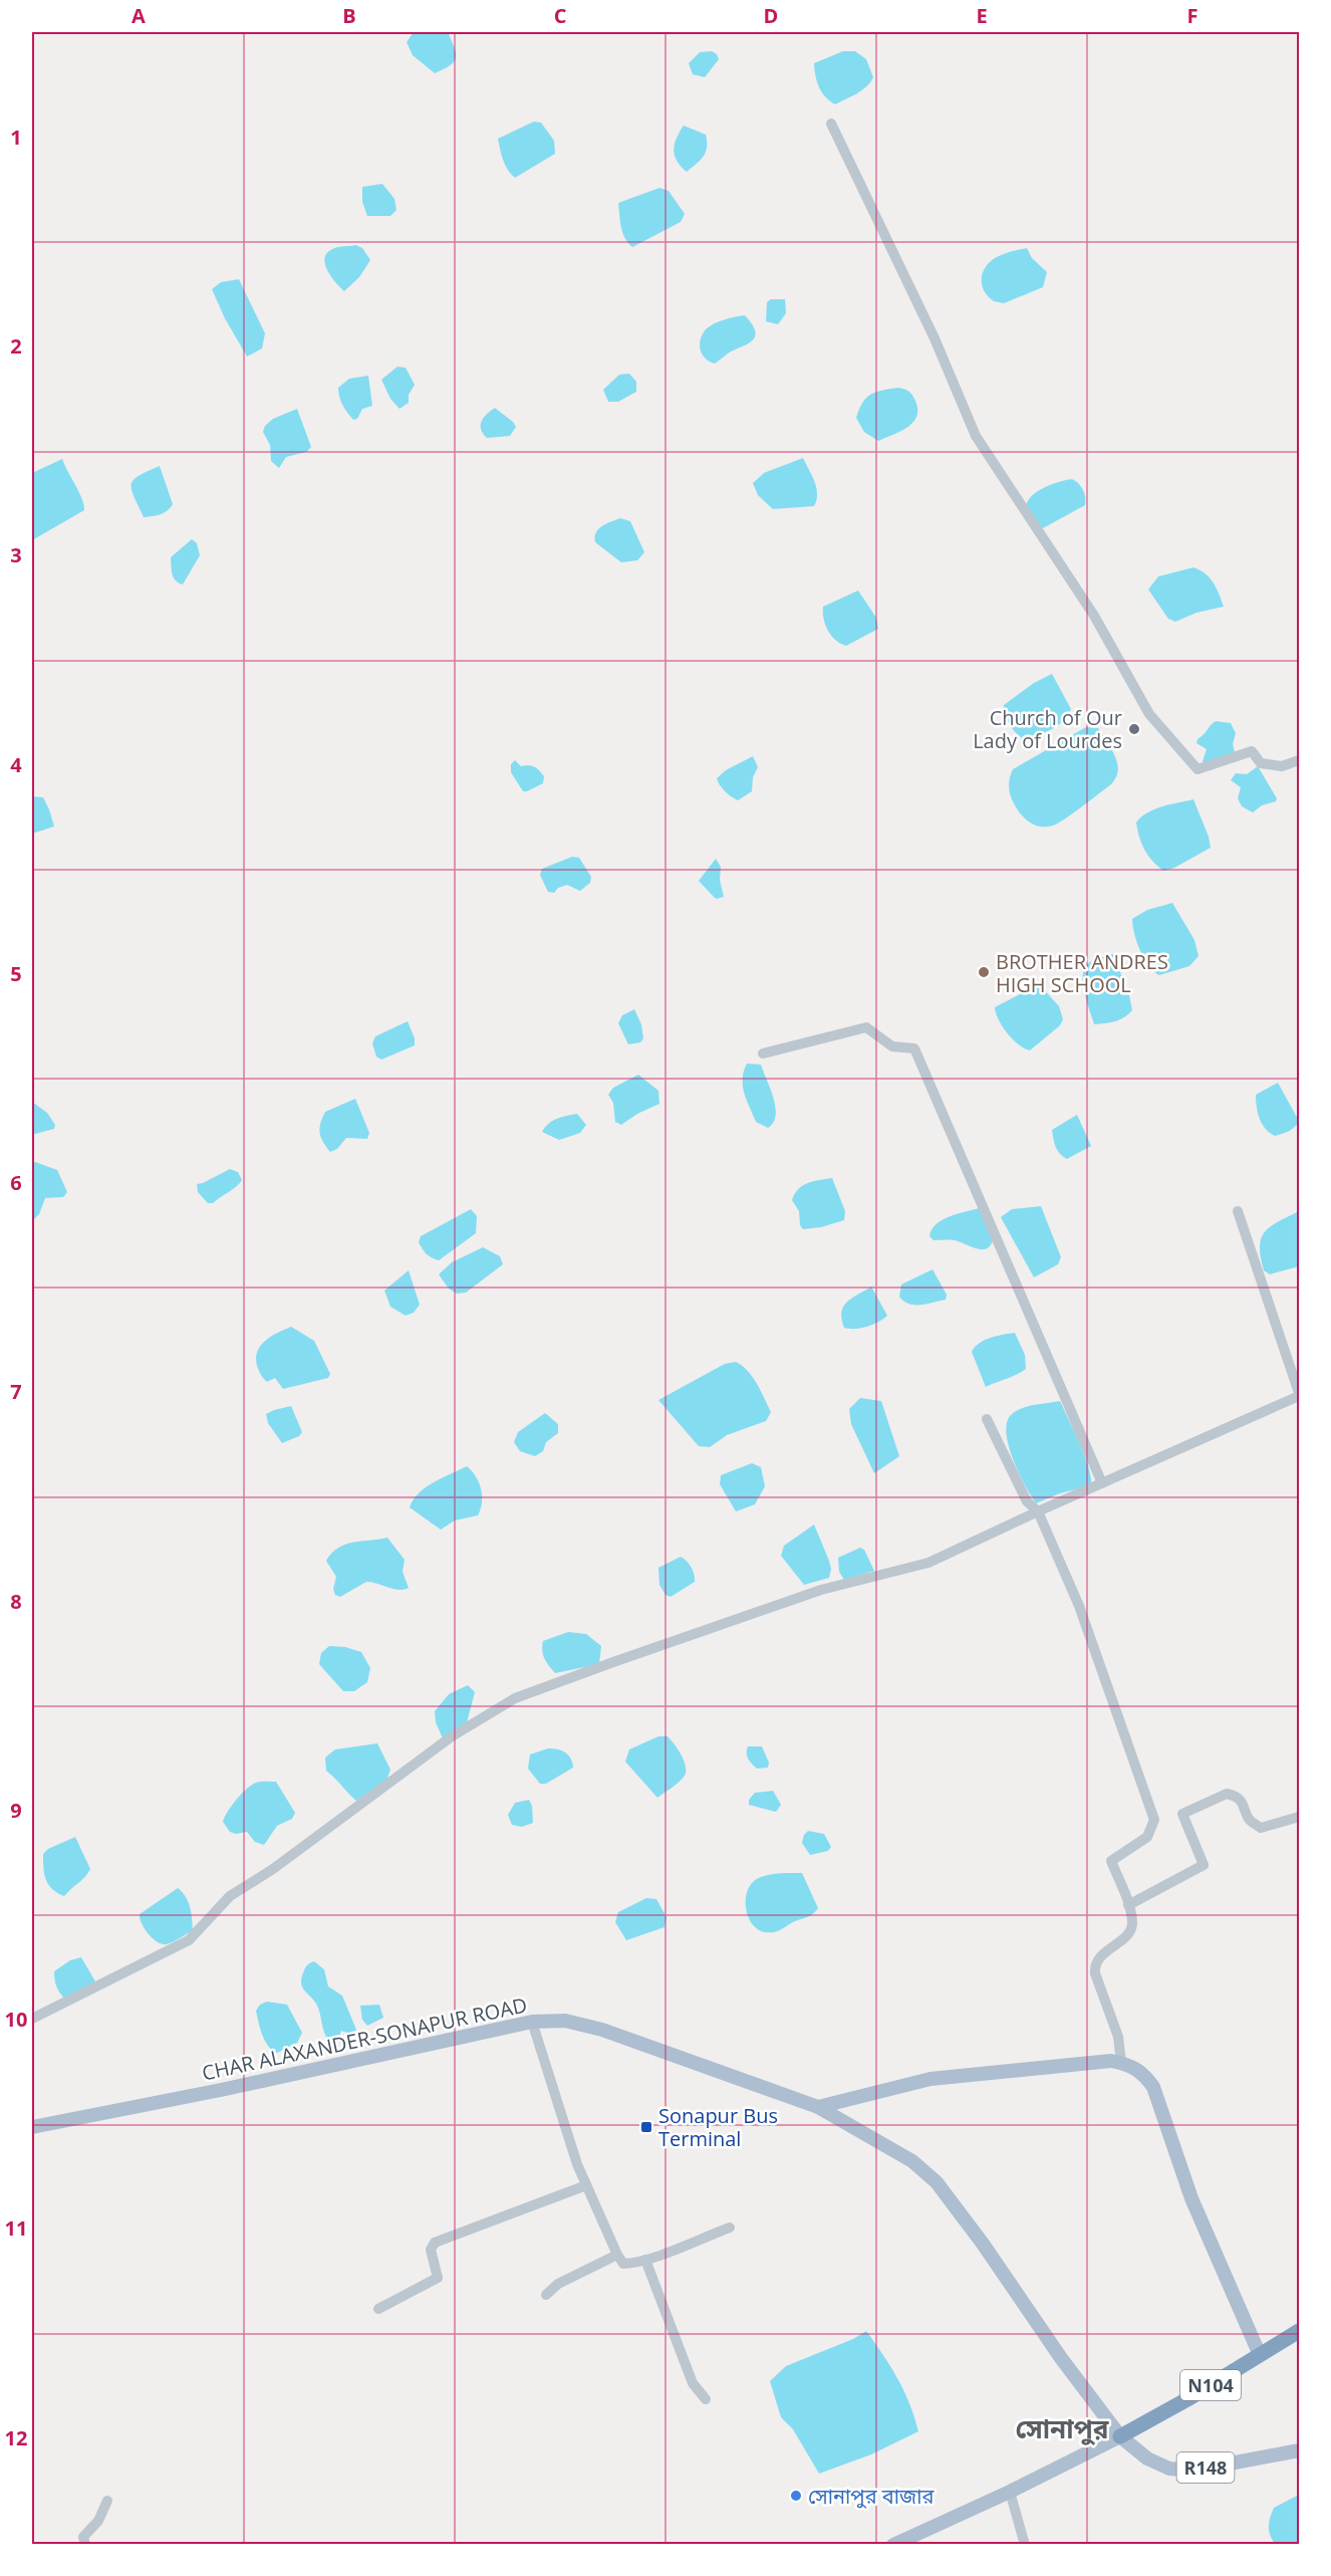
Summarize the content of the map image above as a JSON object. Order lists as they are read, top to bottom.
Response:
{
  "streets": {
    "highway": ["N104"],
    "main road": ["CHAR ALAXANDER-SONAPUR ROAD", "R148"]
  },
  "crossings": [
    ["CHAR ALAXANDER-SONAPUR ROAD", "N104"],
    ["CHAR ALAXANDER-SONAPUR ROAD", "R148"],
    ["N104", "R148"]
  ],
  "districts": ["সোনাপুর"],
  "places": {
    "other": ["Church of Our Lady of Lourdes", "BROTHER ANDRES HIGH SCHOOL", "সোনাপুর বাজার"],
    "transit": ["Sonapur Bus Terminal"]
  },
  "grid": {
    "columns": [
      "A",
      "B",
      "C",
      "D",
      "E",
      "F"
    ],
    "rows": [
      "1",
      "2",
      "3",
      "4",
      "5",
      "6",
      "7",
      "8",
      "9",
      "10",
      "11",
      "12"
    ]
  }
}
